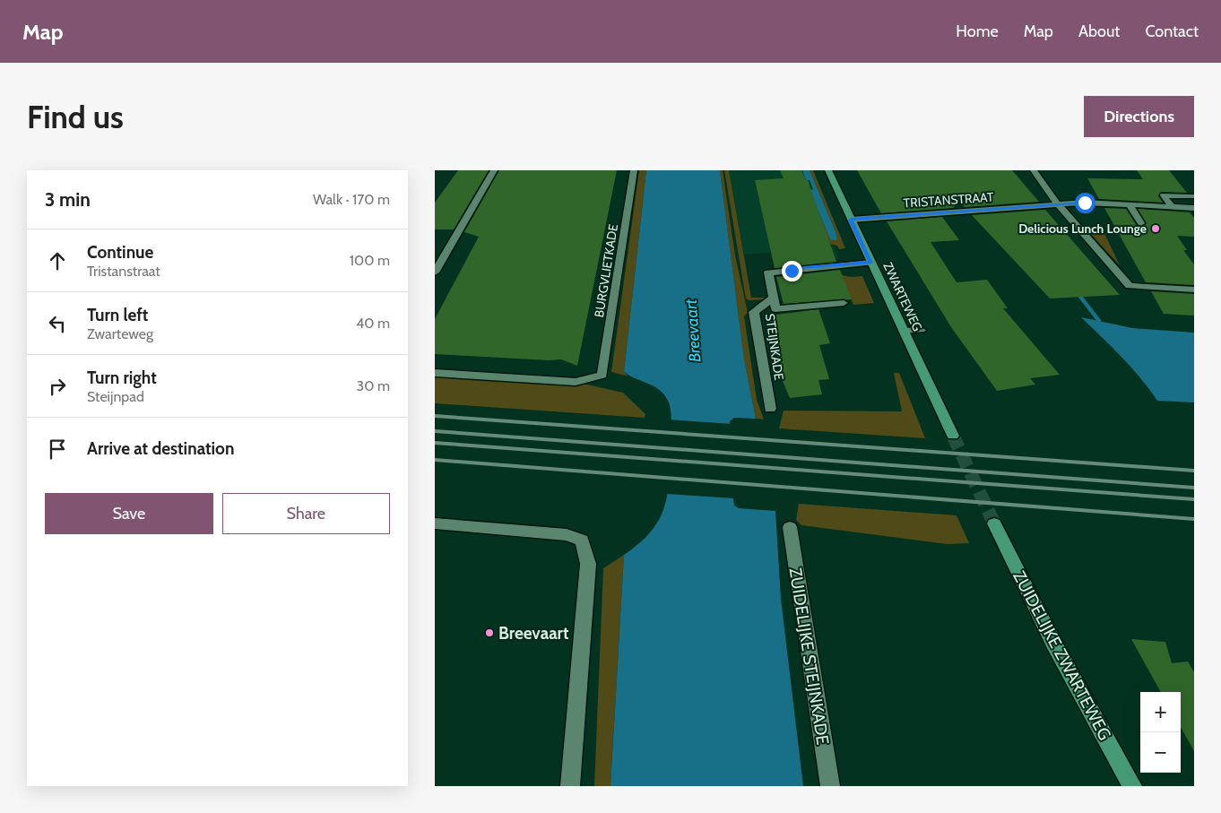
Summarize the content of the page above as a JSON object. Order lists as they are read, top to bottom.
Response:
{
  "streets": {
    "main road": ["ZWARTEWEG", "ZUIDELIJKE ZWARTEWEG"],
    "street": [
      "TRISTANSTRAAT",
      "BURGVLIETKADE",
      "STEIJNKADE",
      "ZUIDELIJKE STEIJNKADE"
    ]
  },
  "crossings": [
    ["TRISTANSTRAAT", "ZWARTEWEG"]
  ],
  "water": ["Breevaart"],
  "places": ["Delicious Lunch Lounge", "Breevaart"],
  "page": {
    "header": "Map",
    "nav": [
      "Home",
      "Map",
      "About",
      "Contact"
    ],
    "buttons": [
      "Directions",
      ["Save", "Share"]
    ],
    "title": "Find us",
    "heading": ["3 min", "Walk · 170 m"],
    "list": [
      ["Continue", "Tristanstraat", "100 m"],
      ["Turn left", "Zwarteweg", "40 m"],
      ["Turn right", "Steijnpad", "30 m"],
      "Arrive at destination"
    ],
    "map_buttons": ["+", "−"]
  }
}
